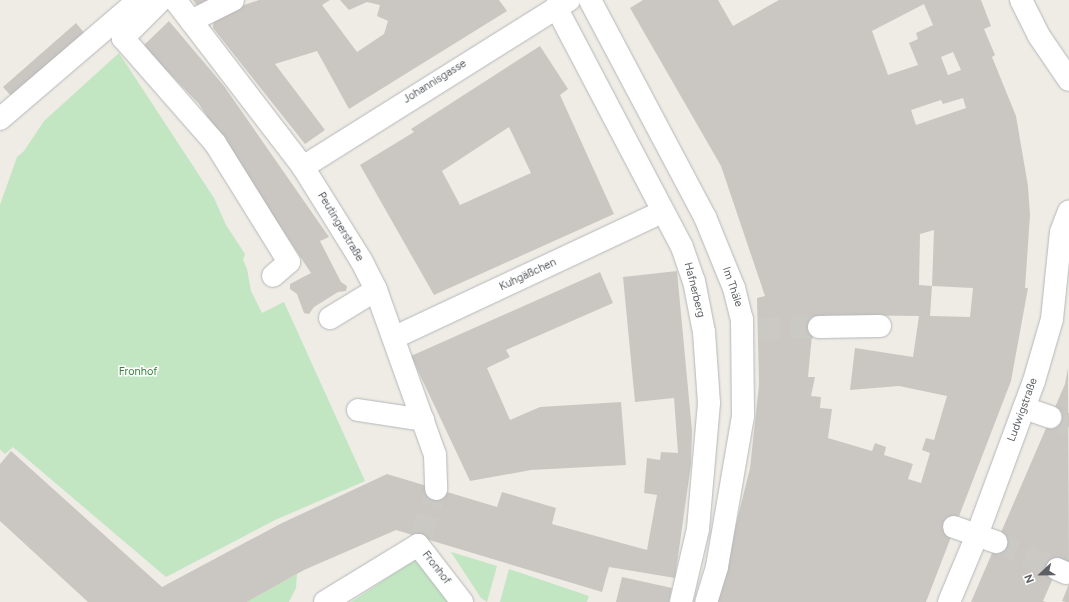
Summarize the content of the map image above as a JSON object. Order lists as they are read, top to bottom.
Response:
{
  "streets": {
    "street": [
      "Johannisgasse",
      "Peutingerstraße",
      "Kuhgäßchen",
      "Im Thäle",
      "Hafnerberg",
      "Ludwigstraße",
      "Fronhof"
    ]
  },
  "crossings": [
    ["Johannisgasse", "Peutingerstraße"],
    ["Johannisgasse", "Hafnerberg"],
    ["Peutingerstraße", "Kuhgäßchen"],
    ["Kuhgäßchen", "Hafnerberg"]
  ],
  "parks": ["Fronhof"],
  "north": "left"
}
